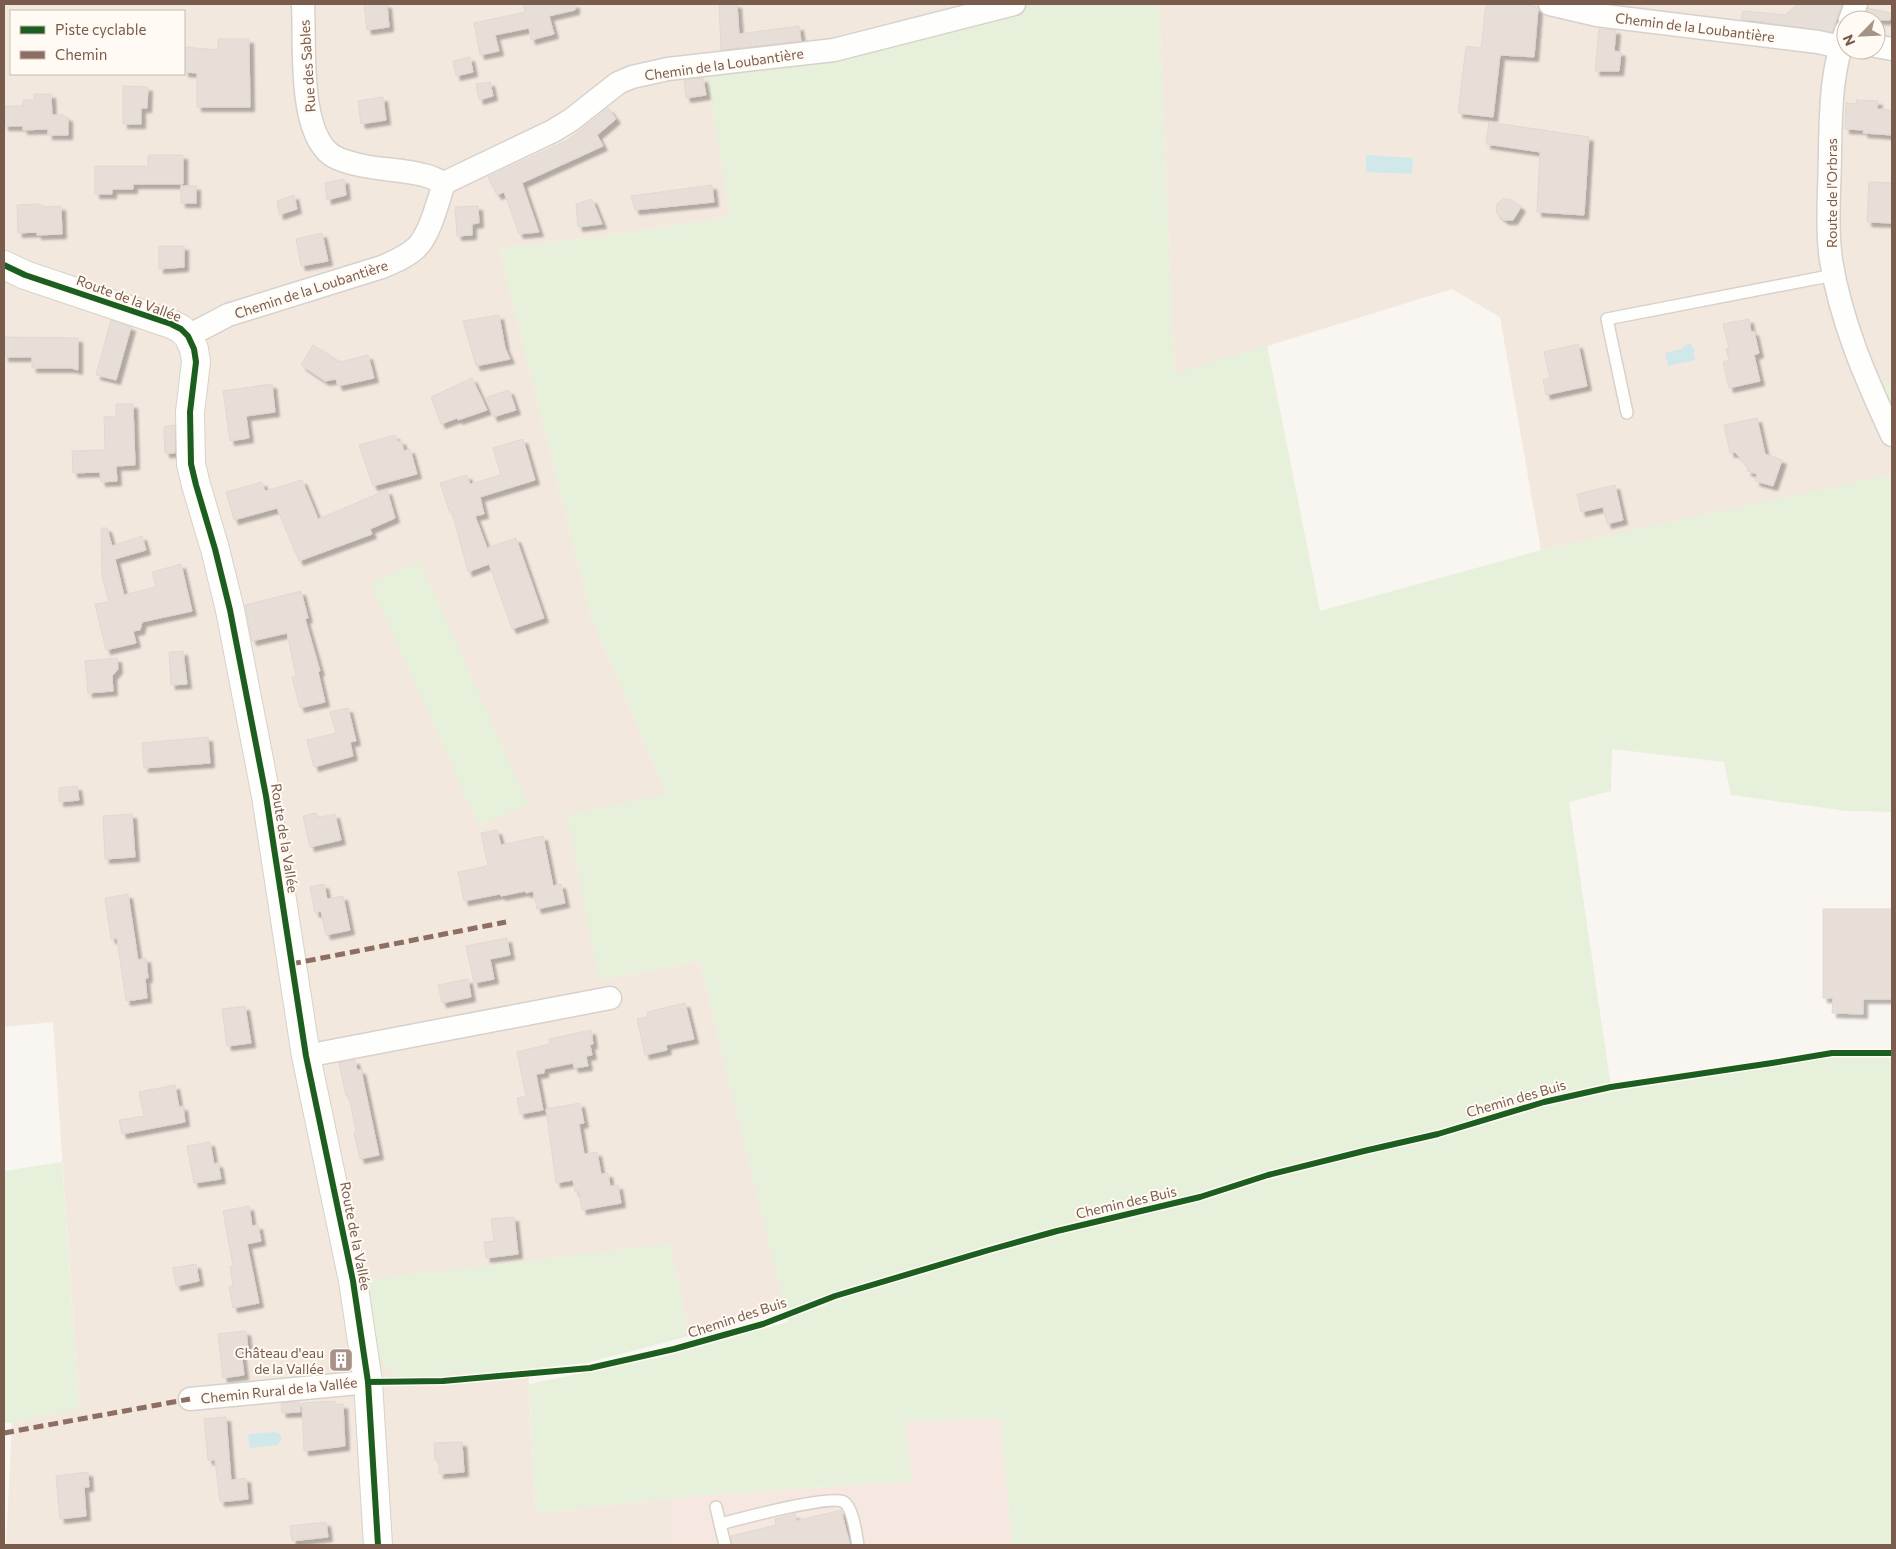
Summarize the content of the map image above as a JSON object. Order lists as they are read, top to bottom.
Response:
{
  "streets": {
    "street": [
      "Chemin de la Loubantière",
      "Rue des Sables",
      "Route de l'Orbras",
      "Route de la Vallée",
      "Chemin Rural de la Vallée"
    ],
    "cycle path": ["Chemin des Buis"]
  },
  "crossings": [
    ["Chemin de la Loubantière", "Rue des Sables"],
    ["Chemin de la Loubantière", "Route de la Vallée"],
    ["Route de la Vallée", "Chemin Rural de la Vallée"]
  ],
  "places": {
    "building": ["Château d'eau de la Vallée"]
  },
  "legend": ["Piste cyclable", "Chemin"],
  "north": "bottom left"
}
